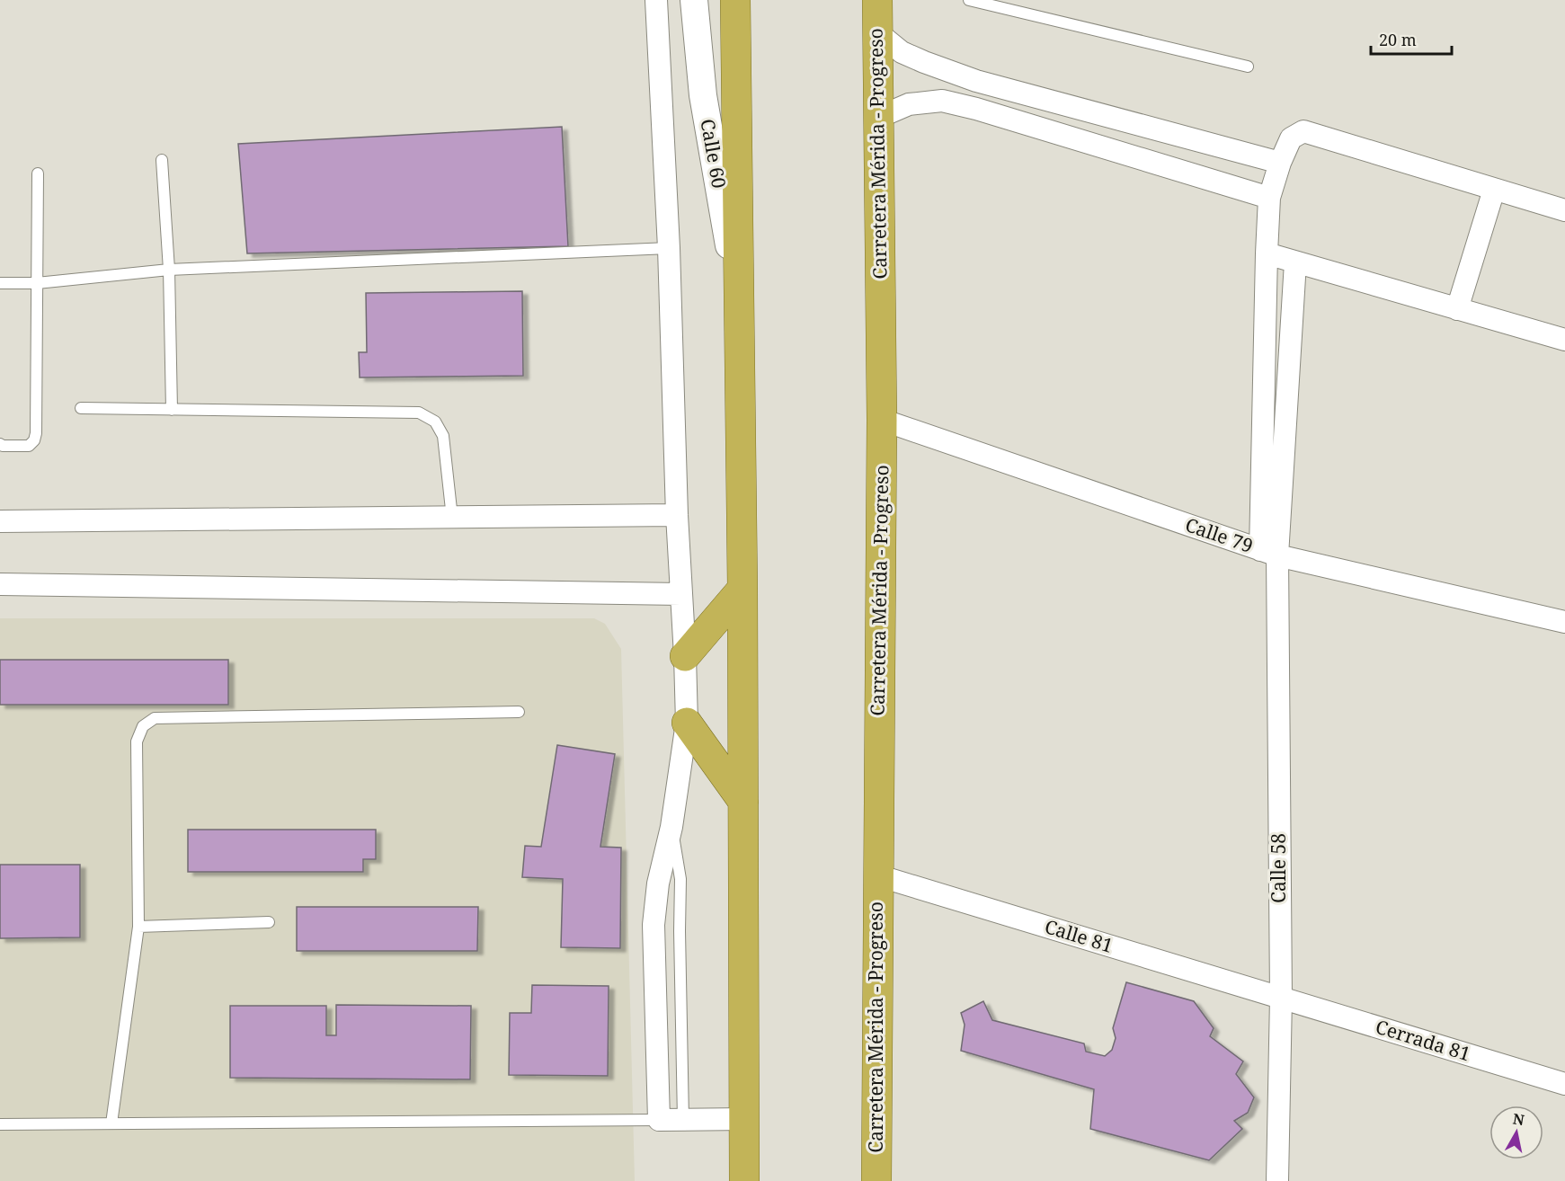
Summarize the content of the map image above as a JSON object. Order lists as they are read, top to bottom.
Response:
{
  "streets": {
    "highway": ["Carretera Mérida - Progreso"],
    "street": [
      "Calle 60",
      "Calle 79",
      "Calle 58",
      "Calle 81",
      "Cerrada 81"
    ]
  },
  "crossings": [
    ["Carretera Mérida - Progreso", "Calle 79"],
    ["Carretera Mérida - Progreso", "Calle 81"],
    ["Calle 79", "Calle 58"],
    ["Calle 58", "Calle 81"],
    ["Calle 58", "Cerrada 81"],
    ["Calle 81", "Cerrada 81"]
  ],
  "scale_bar": "20 m",
  "north": "top"
}
